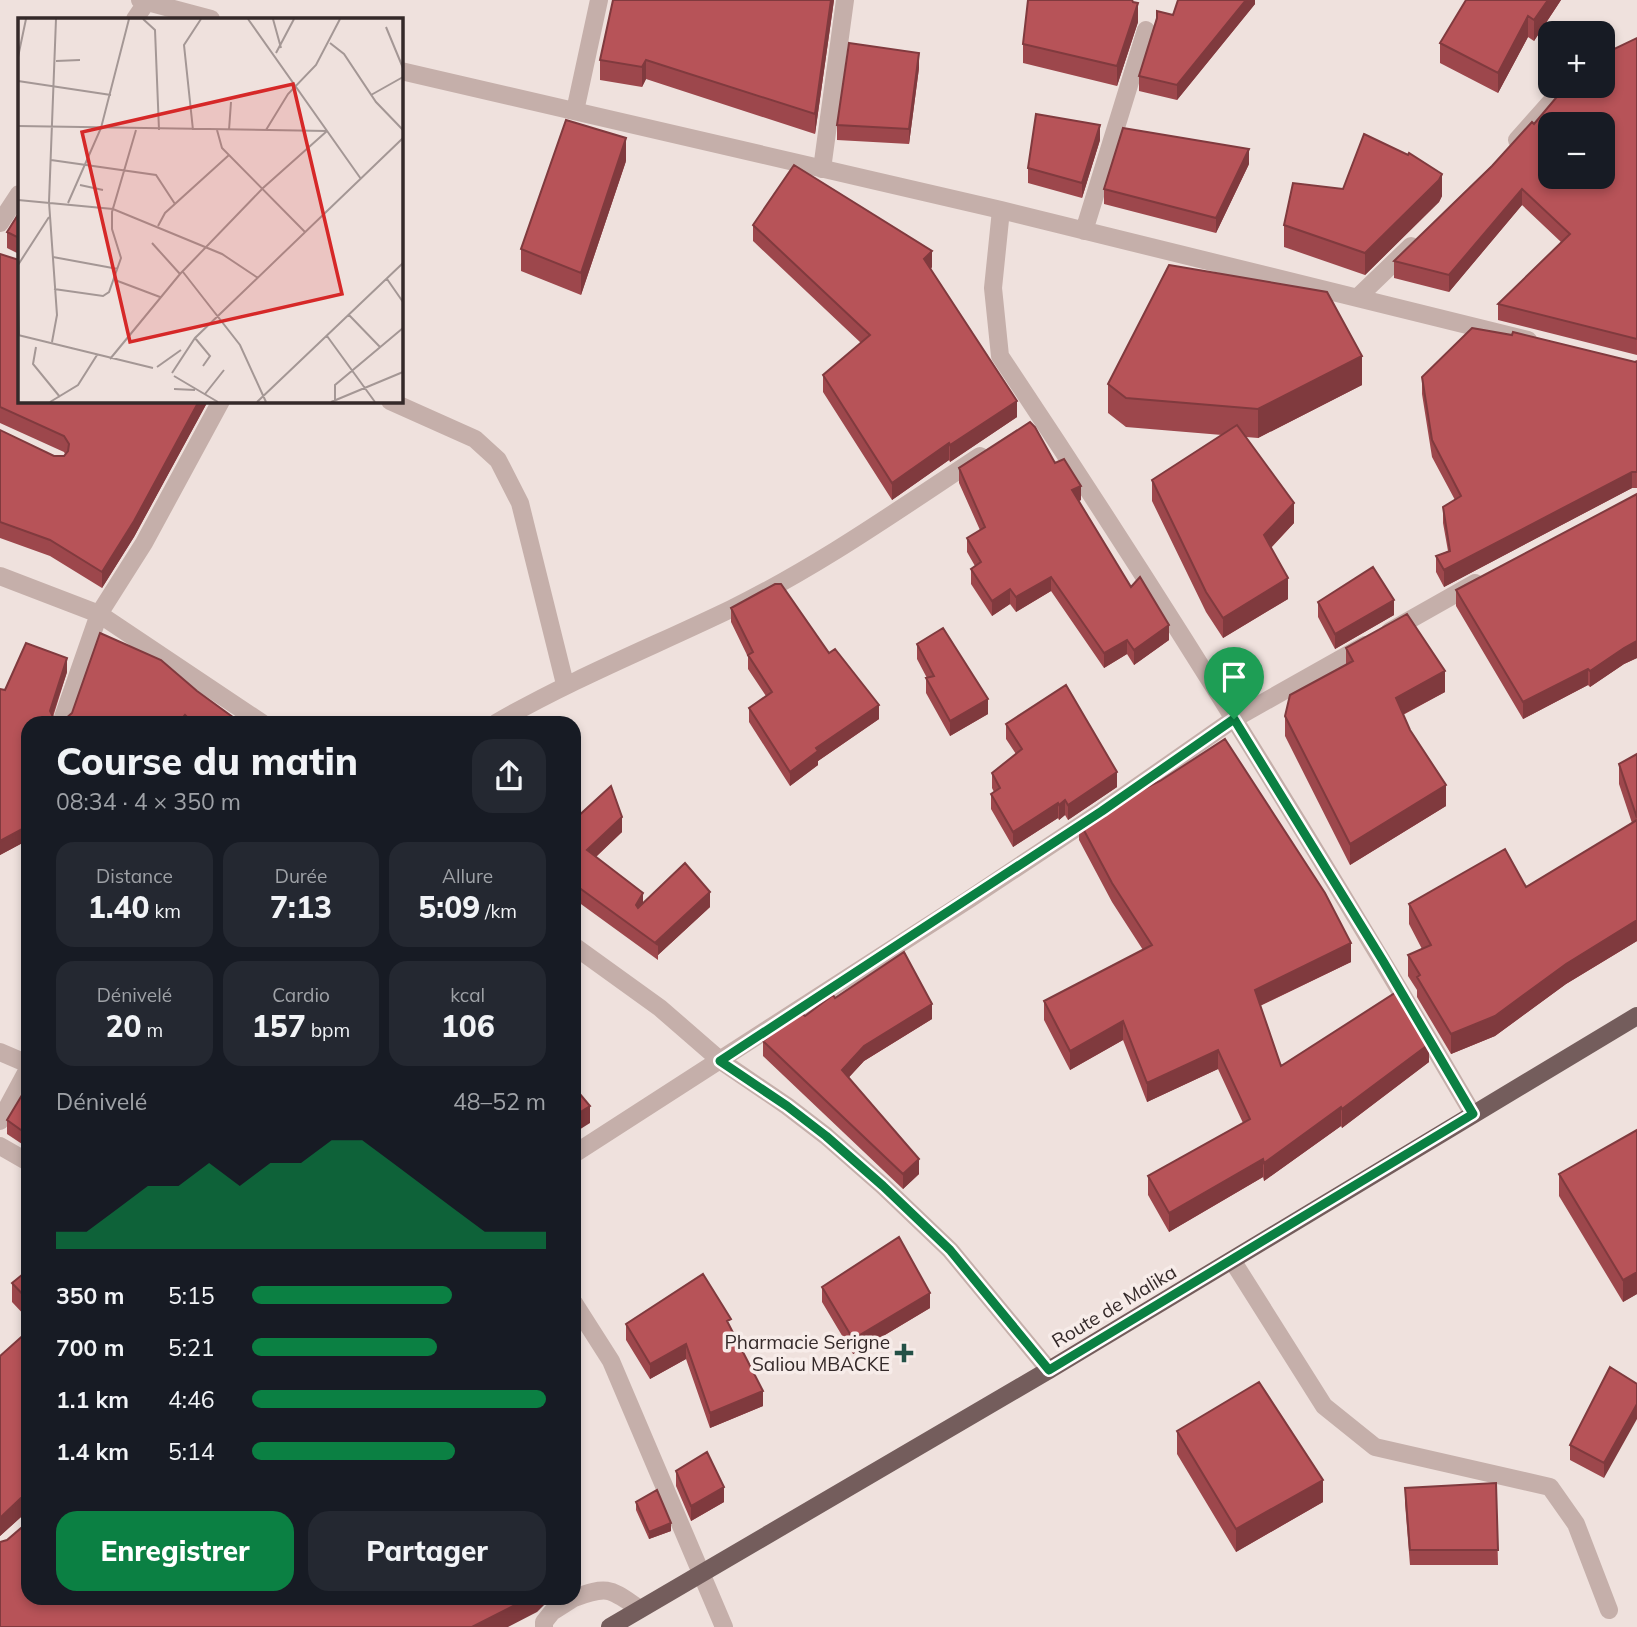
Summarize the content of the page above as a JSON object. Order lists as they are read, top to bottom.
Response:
{
  "streets": {
    "main road": ["Route de Malika"]
  },
  "places": {
    "health": ["Pharmacie Serigne Saliou MBACKE"]
  },
  "page": {
    "map_buttons": ["+", "−"],
    "heading": ["Course du matin", "08:34 · 4 × 350 m"],
    "stats": [
      ["Distance", "1.40 km"],
      ["Durée", "7:13"],
      ["Allure", "5:09 /km"],
      ["Dénivelé", "20 m"],
      ["Cardio", "157 bpm"],
      ["kcal", "106"]
    ],
    "chart": ["Dénivelé", "48–52 m"],
    "list": [
      {
        "name": "350 m",
        "note": "5:15"
      },
      {
        "name": "700 m",
        "note": "5:21"
      },
      {
        "name": "1.1 km",
        "note": "4:46"
      },
      {
        "name": "1.4 km",
        "note": "5:14"
      }
    ],
    "buttons": ["Enregistrer", "Partager"]
  }
}
